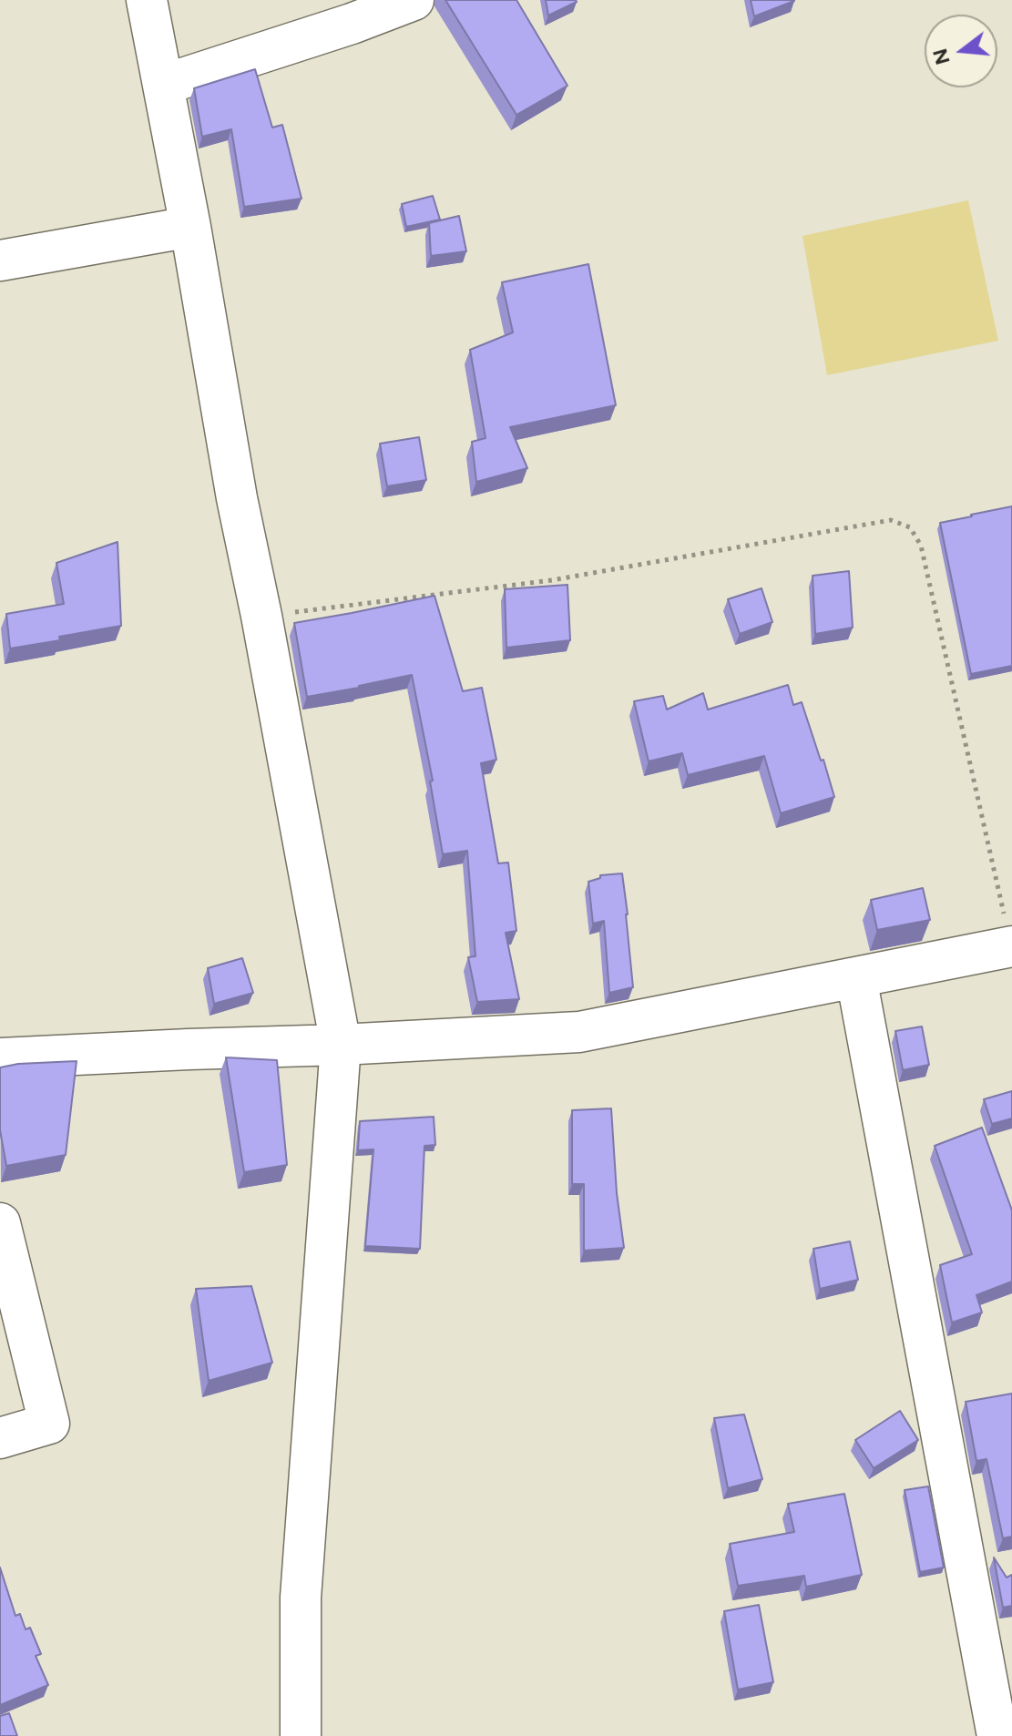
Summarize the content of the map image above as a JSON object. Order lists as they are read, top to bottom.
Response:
{
  "north": "left"
}
